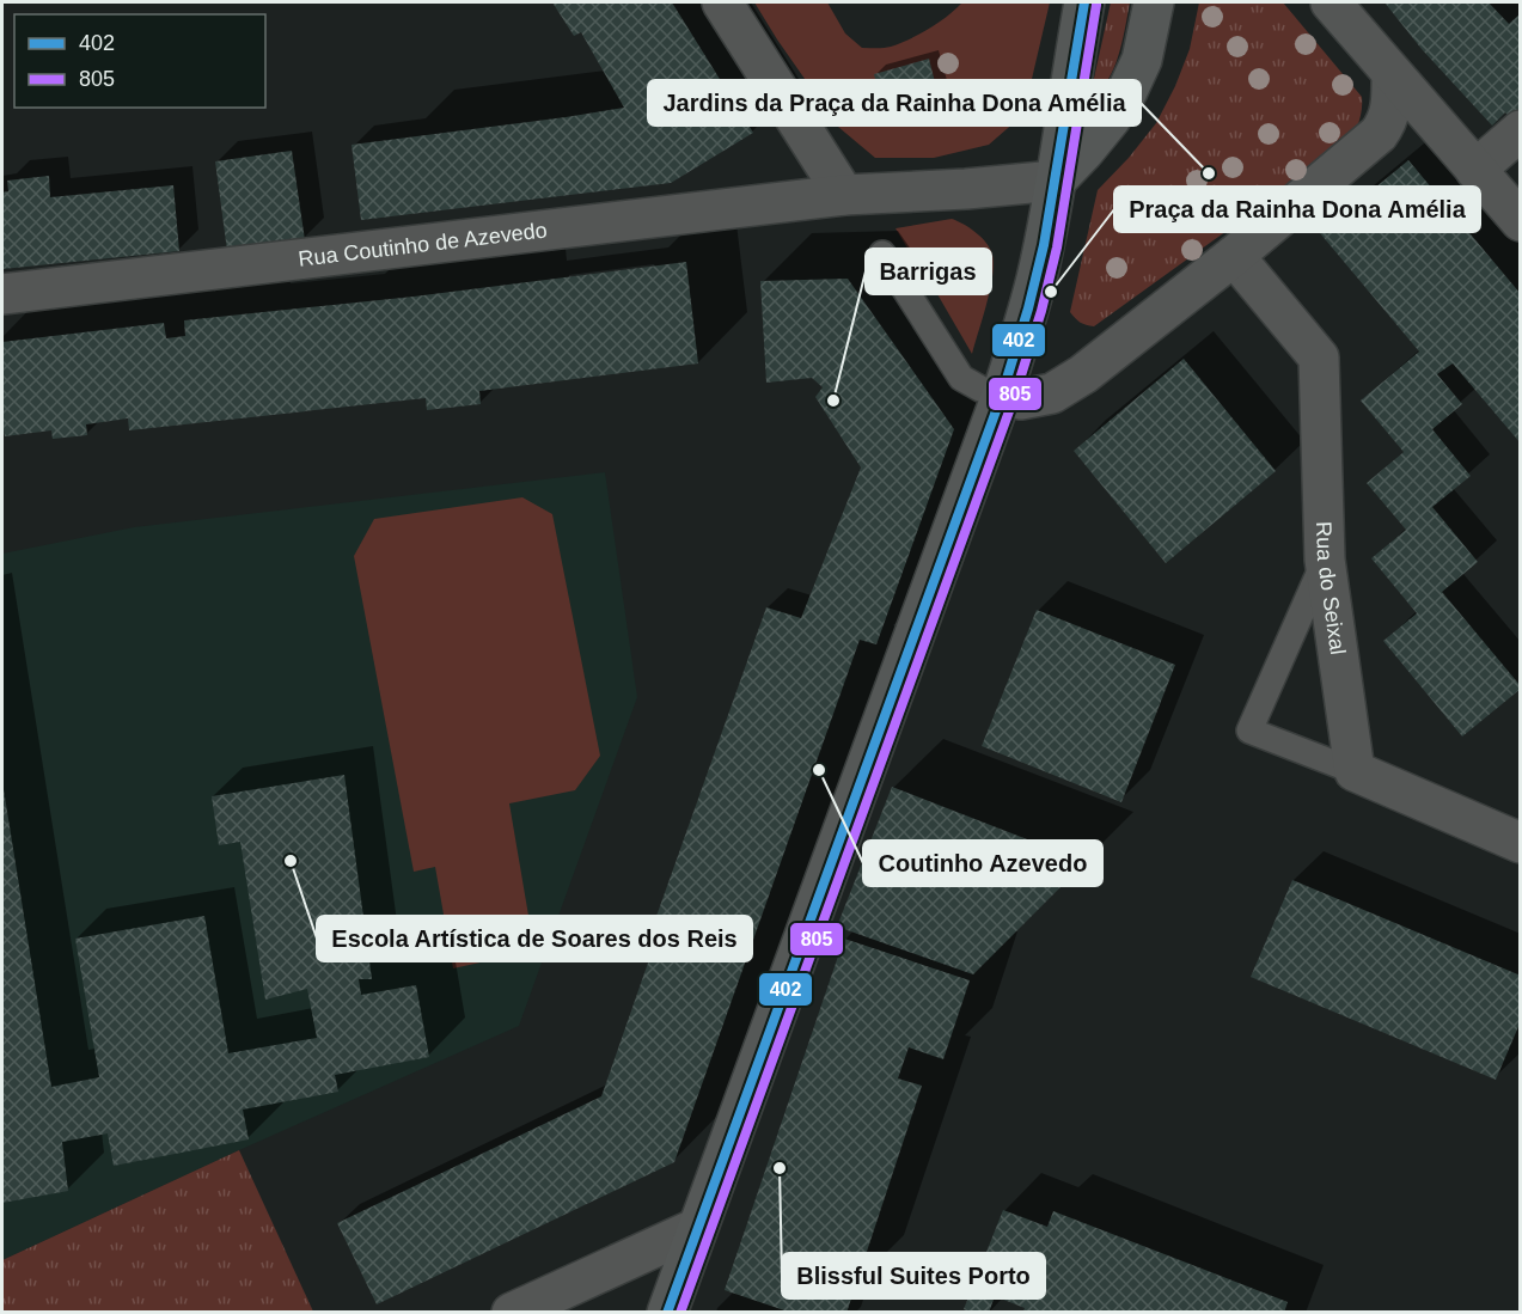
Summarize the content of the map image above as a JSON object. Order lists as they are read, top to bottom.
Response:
{
  "streets": {
    "street": ["Rua Coutinho de Azevedo", "Rua do Seixal"]
  },
  "places": [
    "Jardins da Praça da Rainha Dona Amélia",
    "Praça da Rainha Dona Amélia",
    "Barrigas",
    "Coutinho Azevedo",
    "Escola Artística de Soares dos Reis",
    "Blissful Suites Porto"
  ],
  "lines": ["transit line 402", "transit line 805"],
  "legend": ["402", "805"]
}
